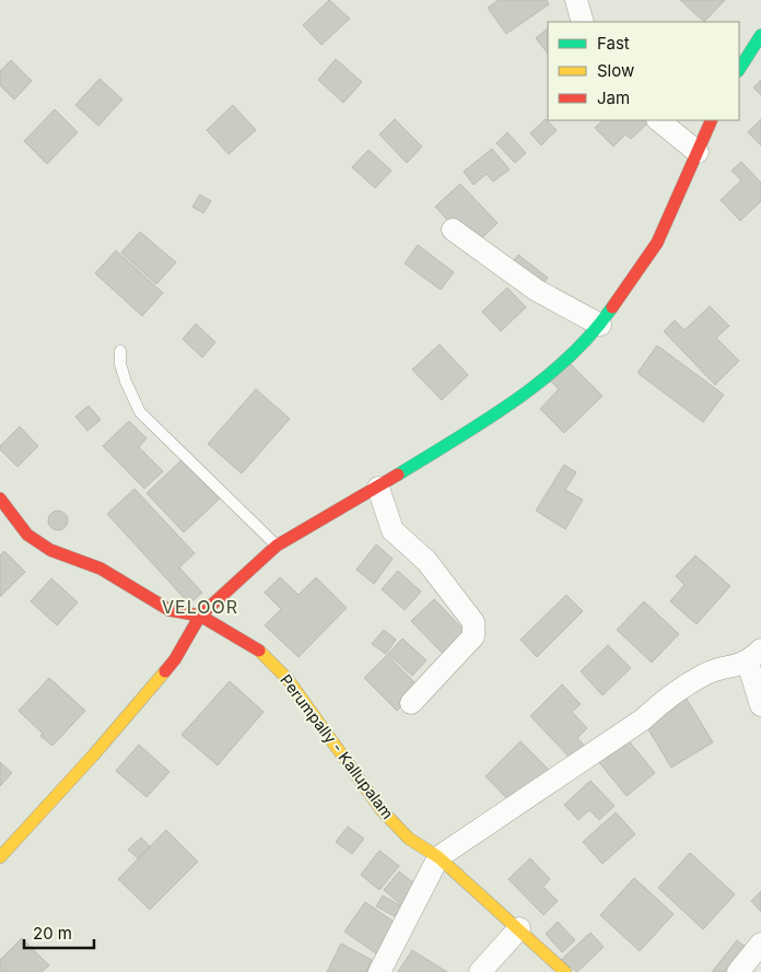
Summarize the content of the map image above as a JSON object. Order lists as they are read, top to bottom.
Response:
{
  "streets": {
    "street": ["Perumpally - Kallupalam"]
  },
  "districts": ["VELOOR"],
  "legend": ["Fast", "Slow", "Jam"],
  "scale_bar": "20 m"
}
